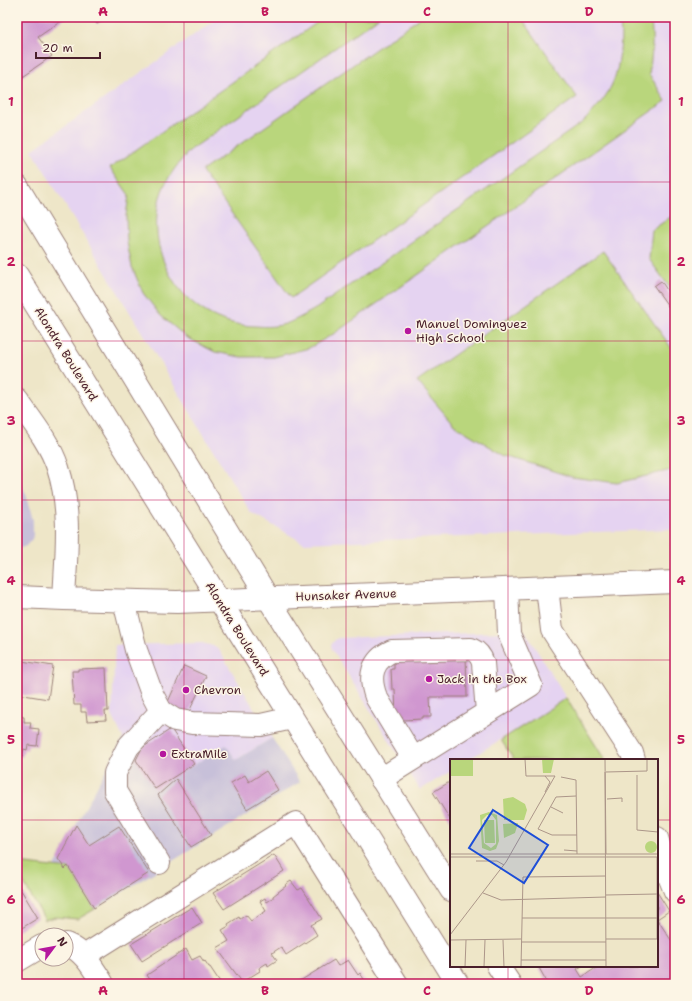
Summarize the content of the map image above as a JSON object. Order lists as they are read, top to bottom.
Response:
{
  "streets": {
    "main road": ["Alondra Boulevard", "Hunsaker Avenue"]
  },
  "crossings": [
    ["Alondra Boulevard", "Hunsaker Avenue"]
  ],
  "places": [
    "Manuel Dominguez High School",
    "Jack in the Box",
    "Chevron",
    "ExtraMile"
  ],
  "scale_bar": "20 m",
  "north": "top right",
  "grid": {
    "columns": [
      "A",
      "B",
      "C",
      "D"
    ],
    "rows": [
      "1",
      "2",
      "3",
      "4",
      "5",
      "6"
    ]
  }
}
